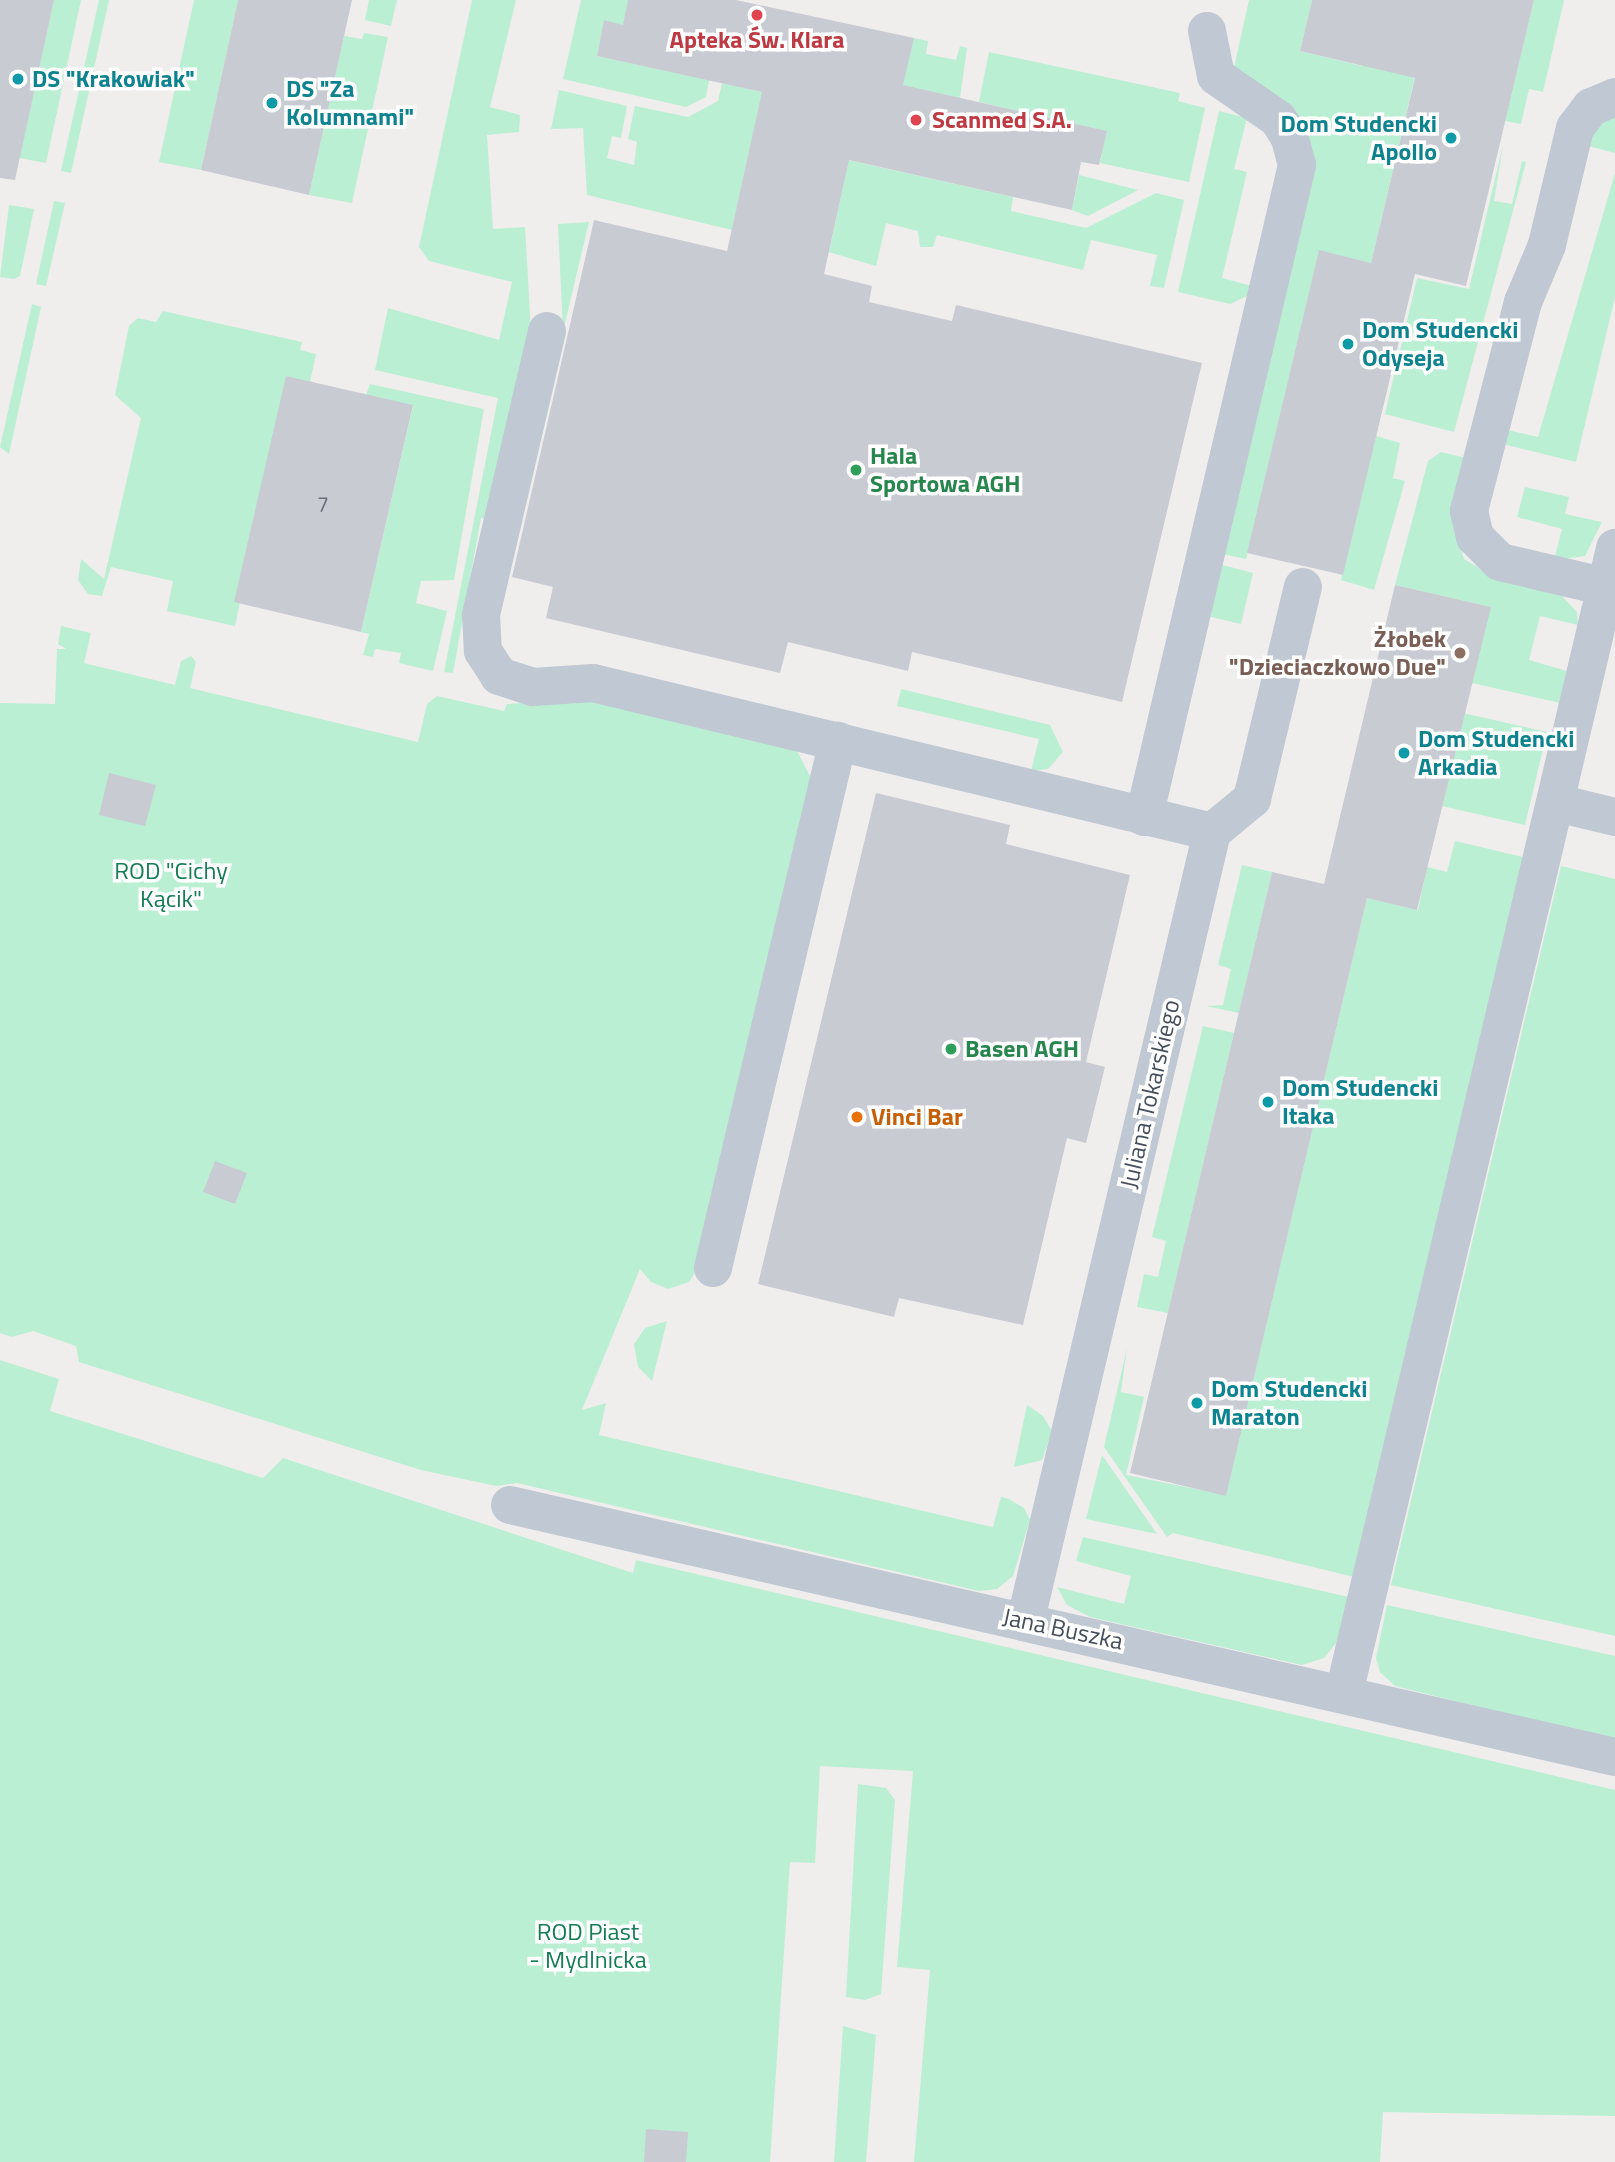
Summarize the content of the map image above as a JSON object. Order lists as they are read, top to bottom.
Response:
{
  "streets": {
    "street": ["Juliana Tokarskiego", "Jana Buszka"]
  },
  "crossings": [
    ["Juliana Tokarskiego", "Jana Buszka"]
  ],
  "parks": ["ROD \"Cichy Kącik\"", "ROD Piast - Mydlnicka"],
  "places": [
    "Apteka Św. Klara",
    "DS \"Krakowiak\"",
    "DS \"Za Kolumnami\"",
    "Scanmed S.A.",
    "Dom Studencki Apollo",
    "Dom Studencki Odyseja",
    "Hala Sportowa AGH",
    "Żłobek \"Dzieciaczkowo Due\"",
    "Dom Studencki Arkadia",
    "Basen AGH",
    "Dom Studencki Itaka",
    "Vinci Bar",
    "Dom Studencki Maraton"
  ],
  "house_numbers": ["7"]
}
